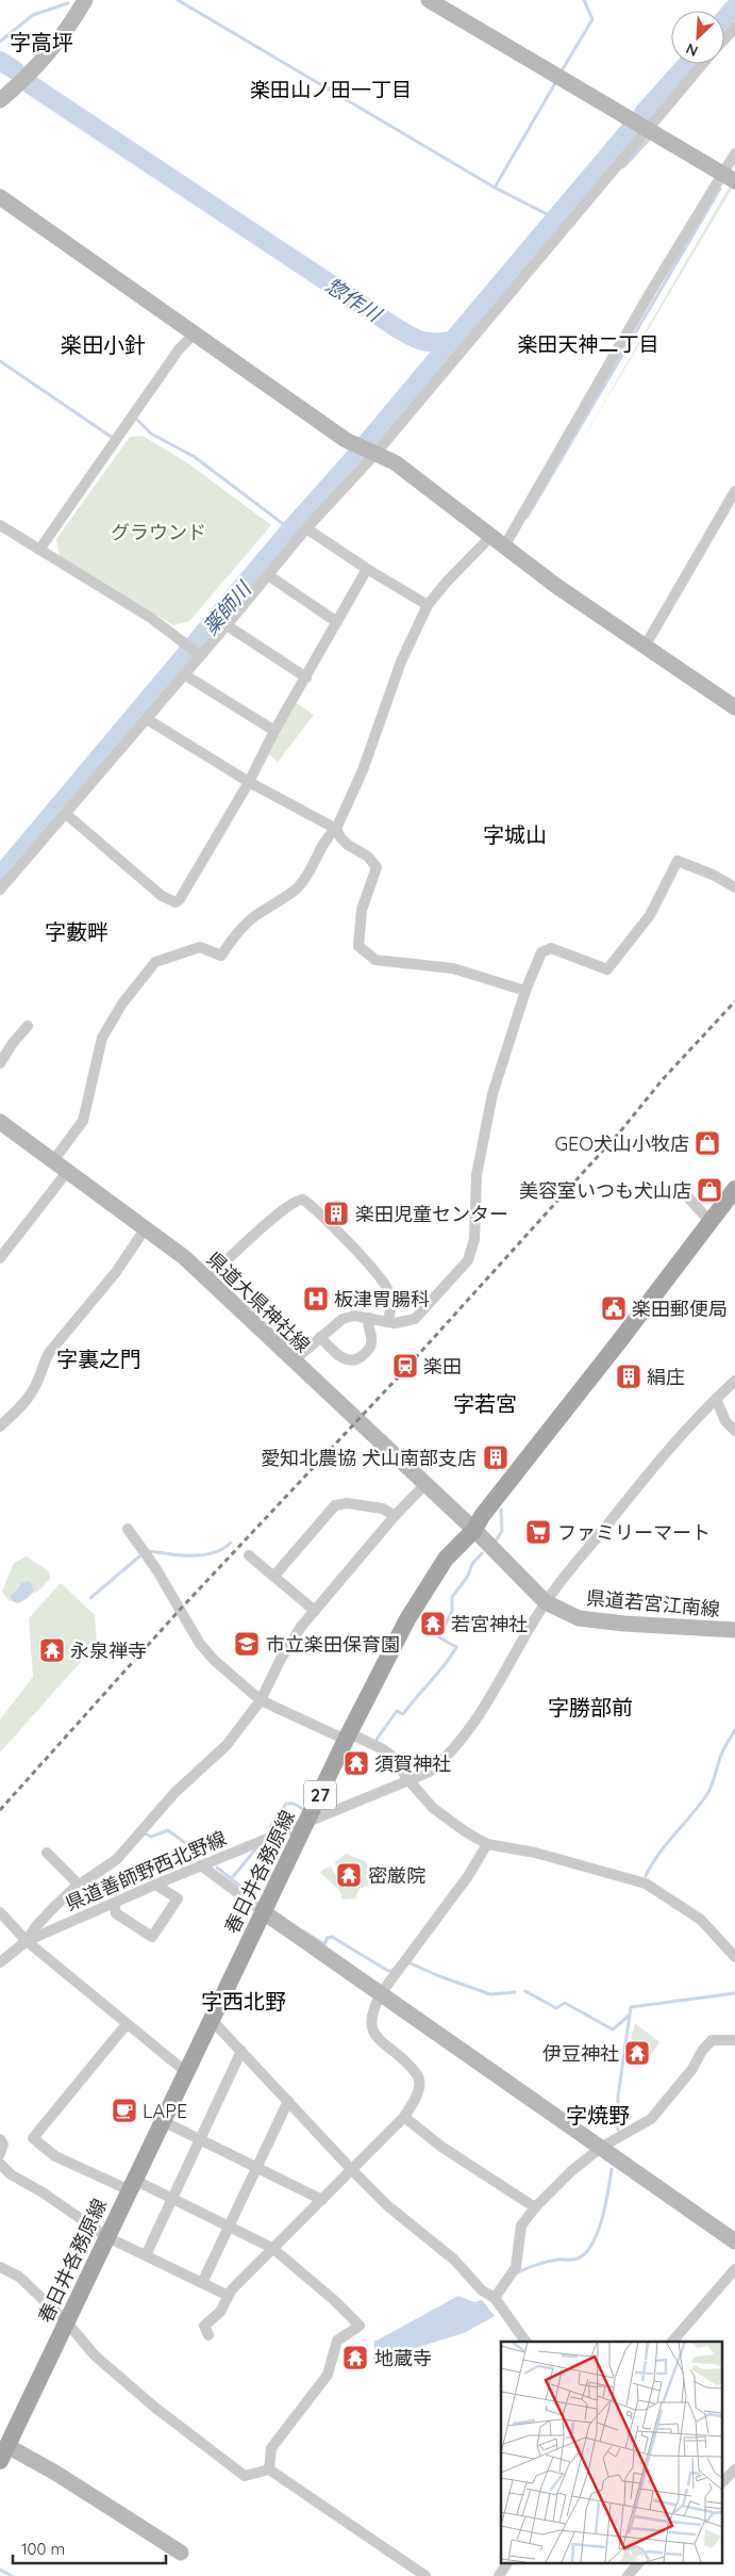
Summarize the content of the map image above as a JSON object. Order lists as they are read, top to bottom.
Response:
{
  "streets": {
    "main road": ["27", "春日井各務原線"],
    "street": ["県道大県神社線", "県道若宮江南線", "県道善師野西北野線"]
  },
  "crossings": [
    ["県道大県神社線", "県道若宮江南線"],
    ["県道大県神社線", "春日井各務原線"],
    ["県道若宮江南線", "県道善師野西北野線"],
    ["県道若宮江南線", "春日井各務原線"],
    ["県道善師野西北野線", "春日井各務原線"]
  ],
  "districts": [
    "字高坪",
    "楽田山ノ田一丁目",
    "楽田小針",
    "楽田天神二丁目",
    "字城山",
    "字藪畔",
    "字裏之門",
    "字若宮",
    "字勝部前",
    "字西北野",
    "字焼野"
  ],
  "water": ["惣作川", "薬師川"],
  "parks": ["グラウンド"],
  "places": {
    "shop": ["GEO犬山小牧店", "美容室いつも犬山店"],
    "building": ["楽田児童センター", "絹庄", "愛知北農協 犬山南部支店"],
    "hospital": ["板津胃腸科"],
    "public building": ["楽田郵便局"],
    "station": ["楽田"],
    "supermarket": ["ファミリーマート"],
    "temple": [
      "若宮神社",
      "永泉禅寺",
      "須賀神社",
      "密厳院",
      "伊豆神社",
      "地蔵寺"
    ],
    "school or university": ["市立楽田保育園"],
    "cafe": ["LAPE"]
  },
  "scale_bar": "100 m",
  "north": "bottom left"
}
